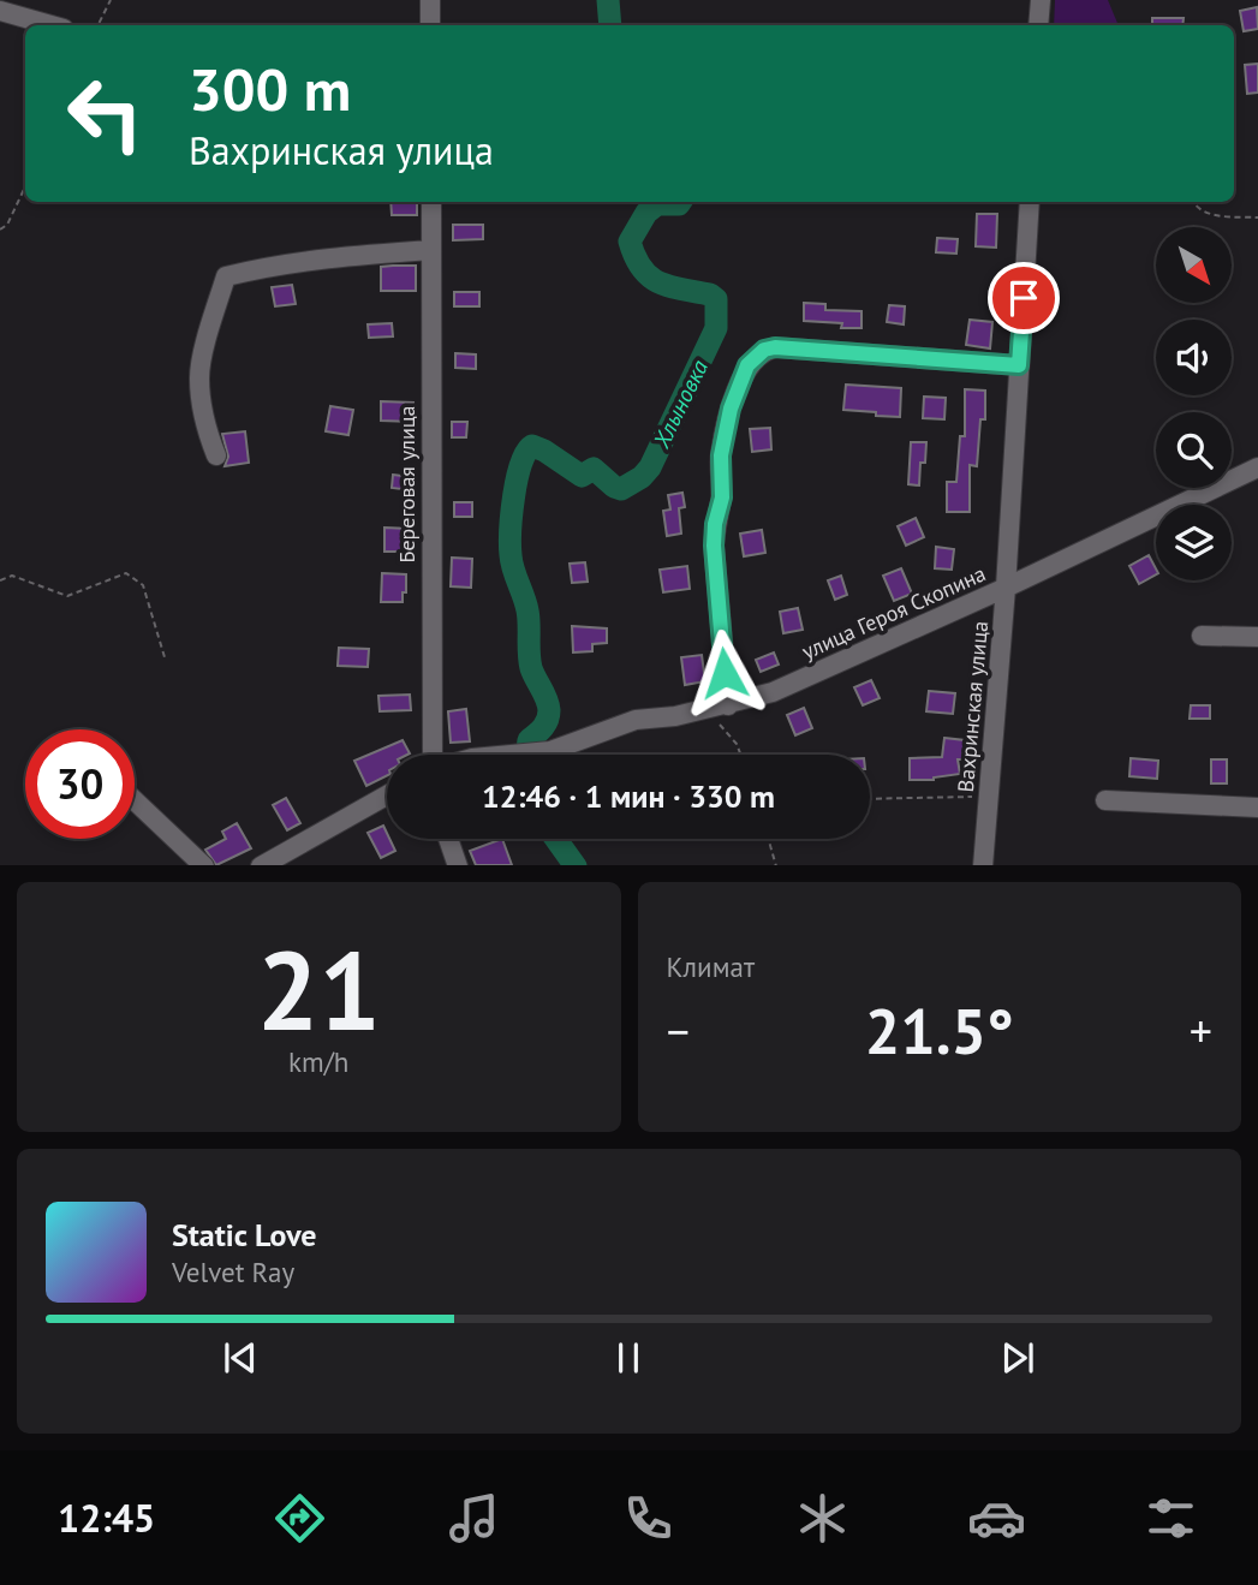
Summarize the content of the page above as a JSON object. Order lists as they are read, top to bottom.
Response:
{
  "streets": {
    "street": ["Береговая улица", "улица Героя Скопина", "Вахринская улица"]
  },
  "crossings": [
    ["улица Героя Скопина", "Вахринская улица"]
  ],
  "water": ["Хлыновка"],
  "north": "bottom right",
  "page": {
    "turn": ["300 m", "Вахринская улица"],
    "limit": "30",
    "trip": "12:46 · 1 мин · 330 m",
    "tile": [
      ["21", "km/h"],
      "Климат"
    ],
    "heat": ["−", "21.5°", "+"],
    "song": ["Static Love", "Velvet Ray"],
    "tabs": "12:45"
  }
}
